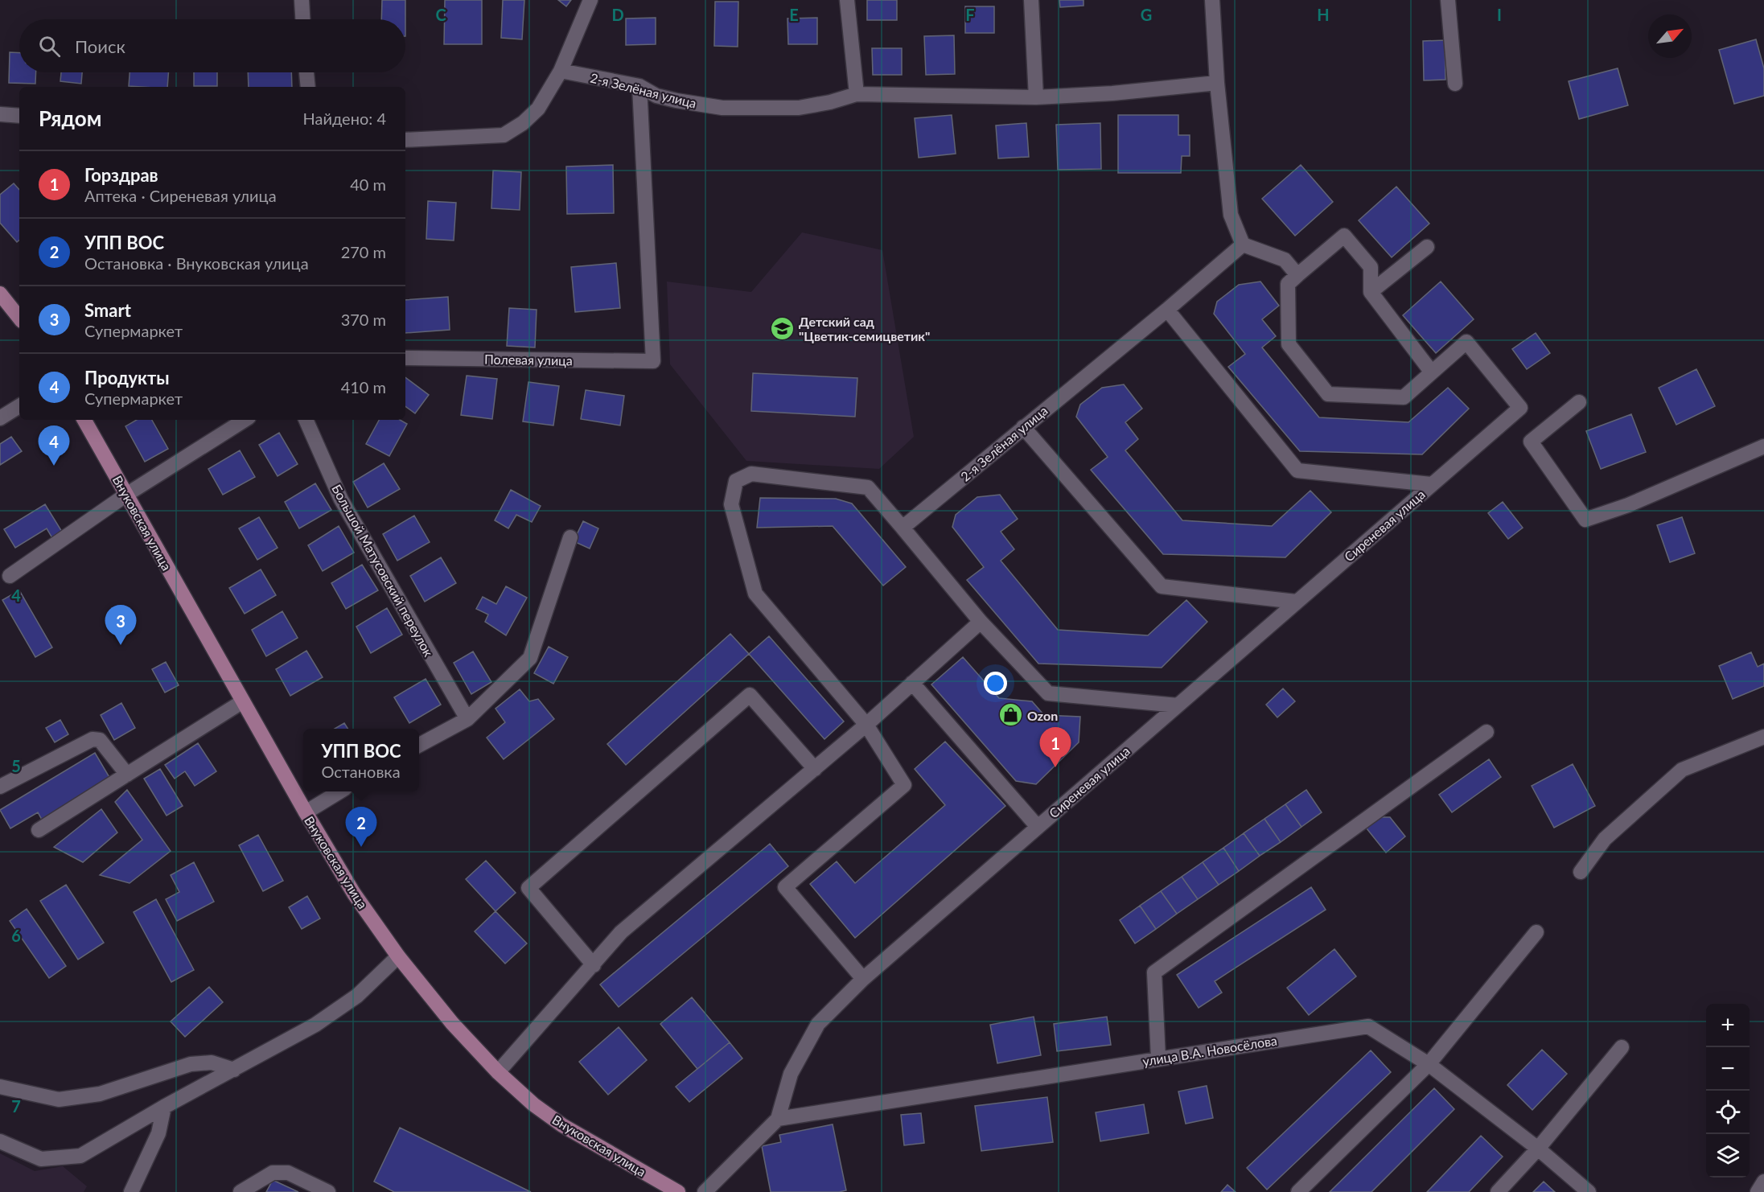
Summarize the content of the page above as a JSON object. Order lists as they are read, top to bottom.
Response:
{
  "streets": {
    "main road": ["Внуковская улица"],
    "street": [
      "2-я Зелёная улица",
      "Полевая улица",
      "Сиреневая улица",
      "Большой Матусовский переулок",
      "улица В.А. Новосёлова"
    ]
  },
  "crossings": [
    ["2-я Зелёная улица", "Полевая улица"],
    ["Сиреневая улица", "улица В.А. Новосёлова"]
  ],
  "places": {
    "school or university": ["Детский сад \"Цветик-семицветик\""],
    "shop": ["Ozon"]
  },
  "north": "top right",
  "page": {
    "search": "Поиск",
    "heading": ["Рядом", "Найдено: 4"],
    "list": [
      {
        "mark": "1",
        "name": "Горздрав",
        "note": "Аптека · Сиреневая улица",
        "value": "40 m"
      },
      {
        "mark": "2",
        "name": "УПП ВОС",
        "note": "Остановка · Внуковская улица",
        "value": "270 m"
      },
      {
        "mark": "3",
        "name": "Smart",
        "note": "Супермаркет",
        "value": "370 m"
      },
      {
        "mark": "4",
        "name": "Продукты",
        "note": "Супермаркет",
        "value": "410 m"
      }
    ],
    "pins": [
      "4",
      "3",
      "1",
      "2"
    ],
    "popup": ["УПП ВОС", "Остановка"],
    "map_buttons": ["+", "−"]
  },
  "grid": {
    "columns": [
      "C",
      "D",
      "E",
      "F",
      "G",
      "H",
      "I"
    ],
    "rows": [
      "4",
      "5",
      "6",
      "7"
    ]
  }
}
